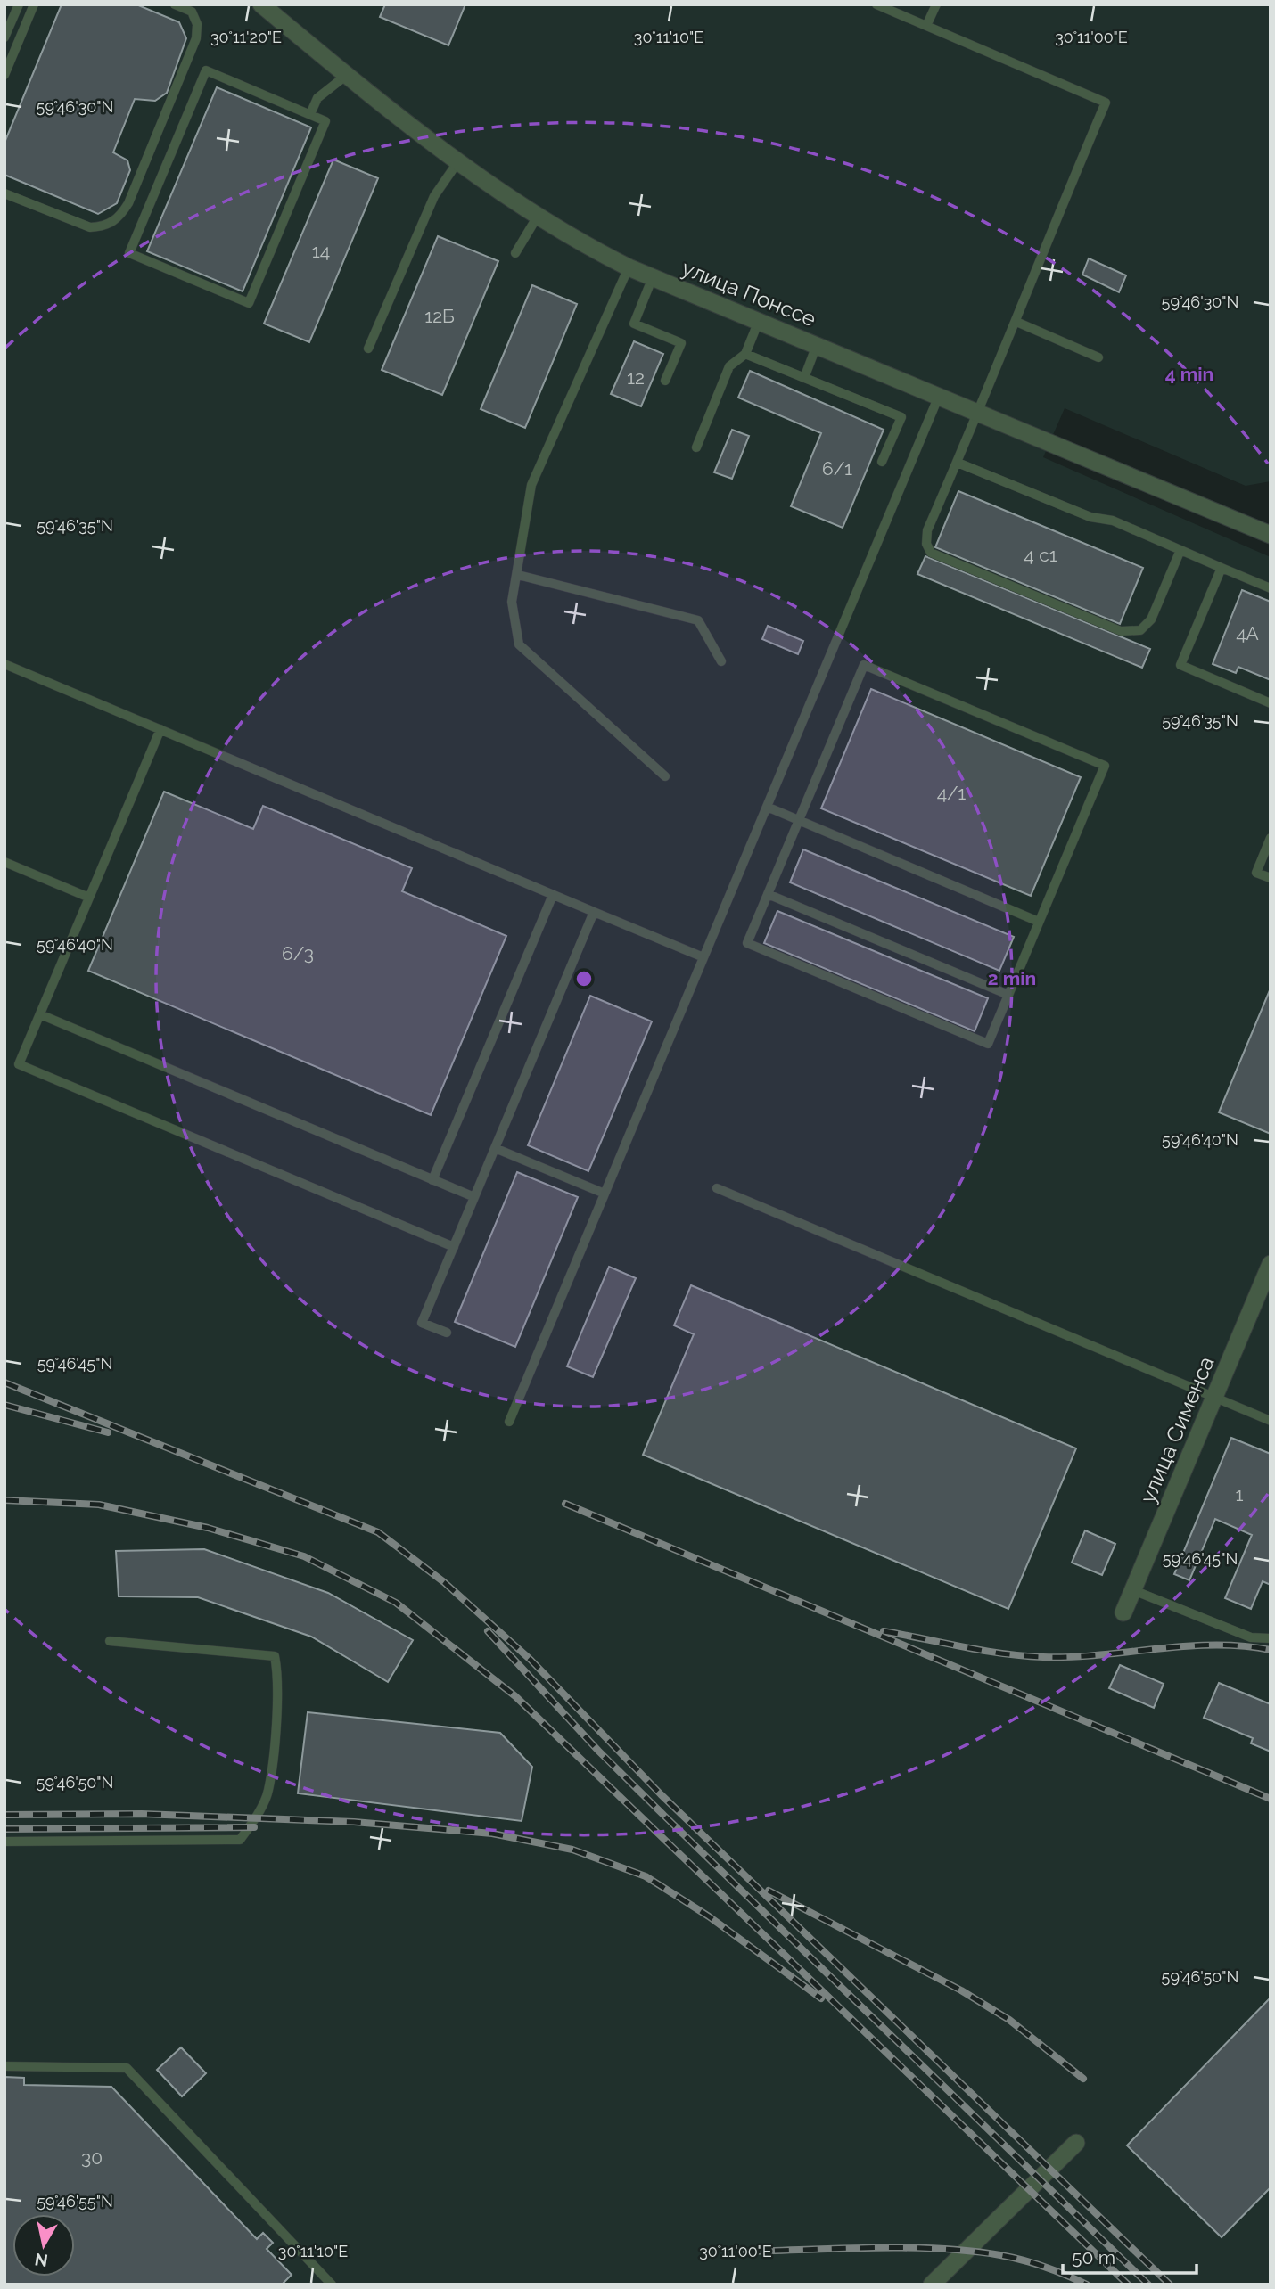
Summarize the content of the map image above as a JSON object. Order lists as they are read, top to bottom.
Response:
{
  "streets": {
    "street": ["улица Понссе", "улица Сименса"]
  },
  "house_numbers": [
    "14",
    "12Б",
    "12",
    "6/1",
    "4 с1",
    "4А",
    "4/1",
    "6/3",
    "1",
    "30"
  ],
  "scale_bar": "50 m",
  "north": "bottom",
  "coordinates": [
    "30°11'20\"E",
    "30°11'10\"E",
    "30°11'00\"E",
    "59°46'30\"N",
    "59°46'35\"N",
    "59°46'40\"N",
    "59°46'45\"N",
    "59°46'50\"N",
    "59°46'55\"N"
  ],
  "rings": ["4 min", "2 min"]
}
